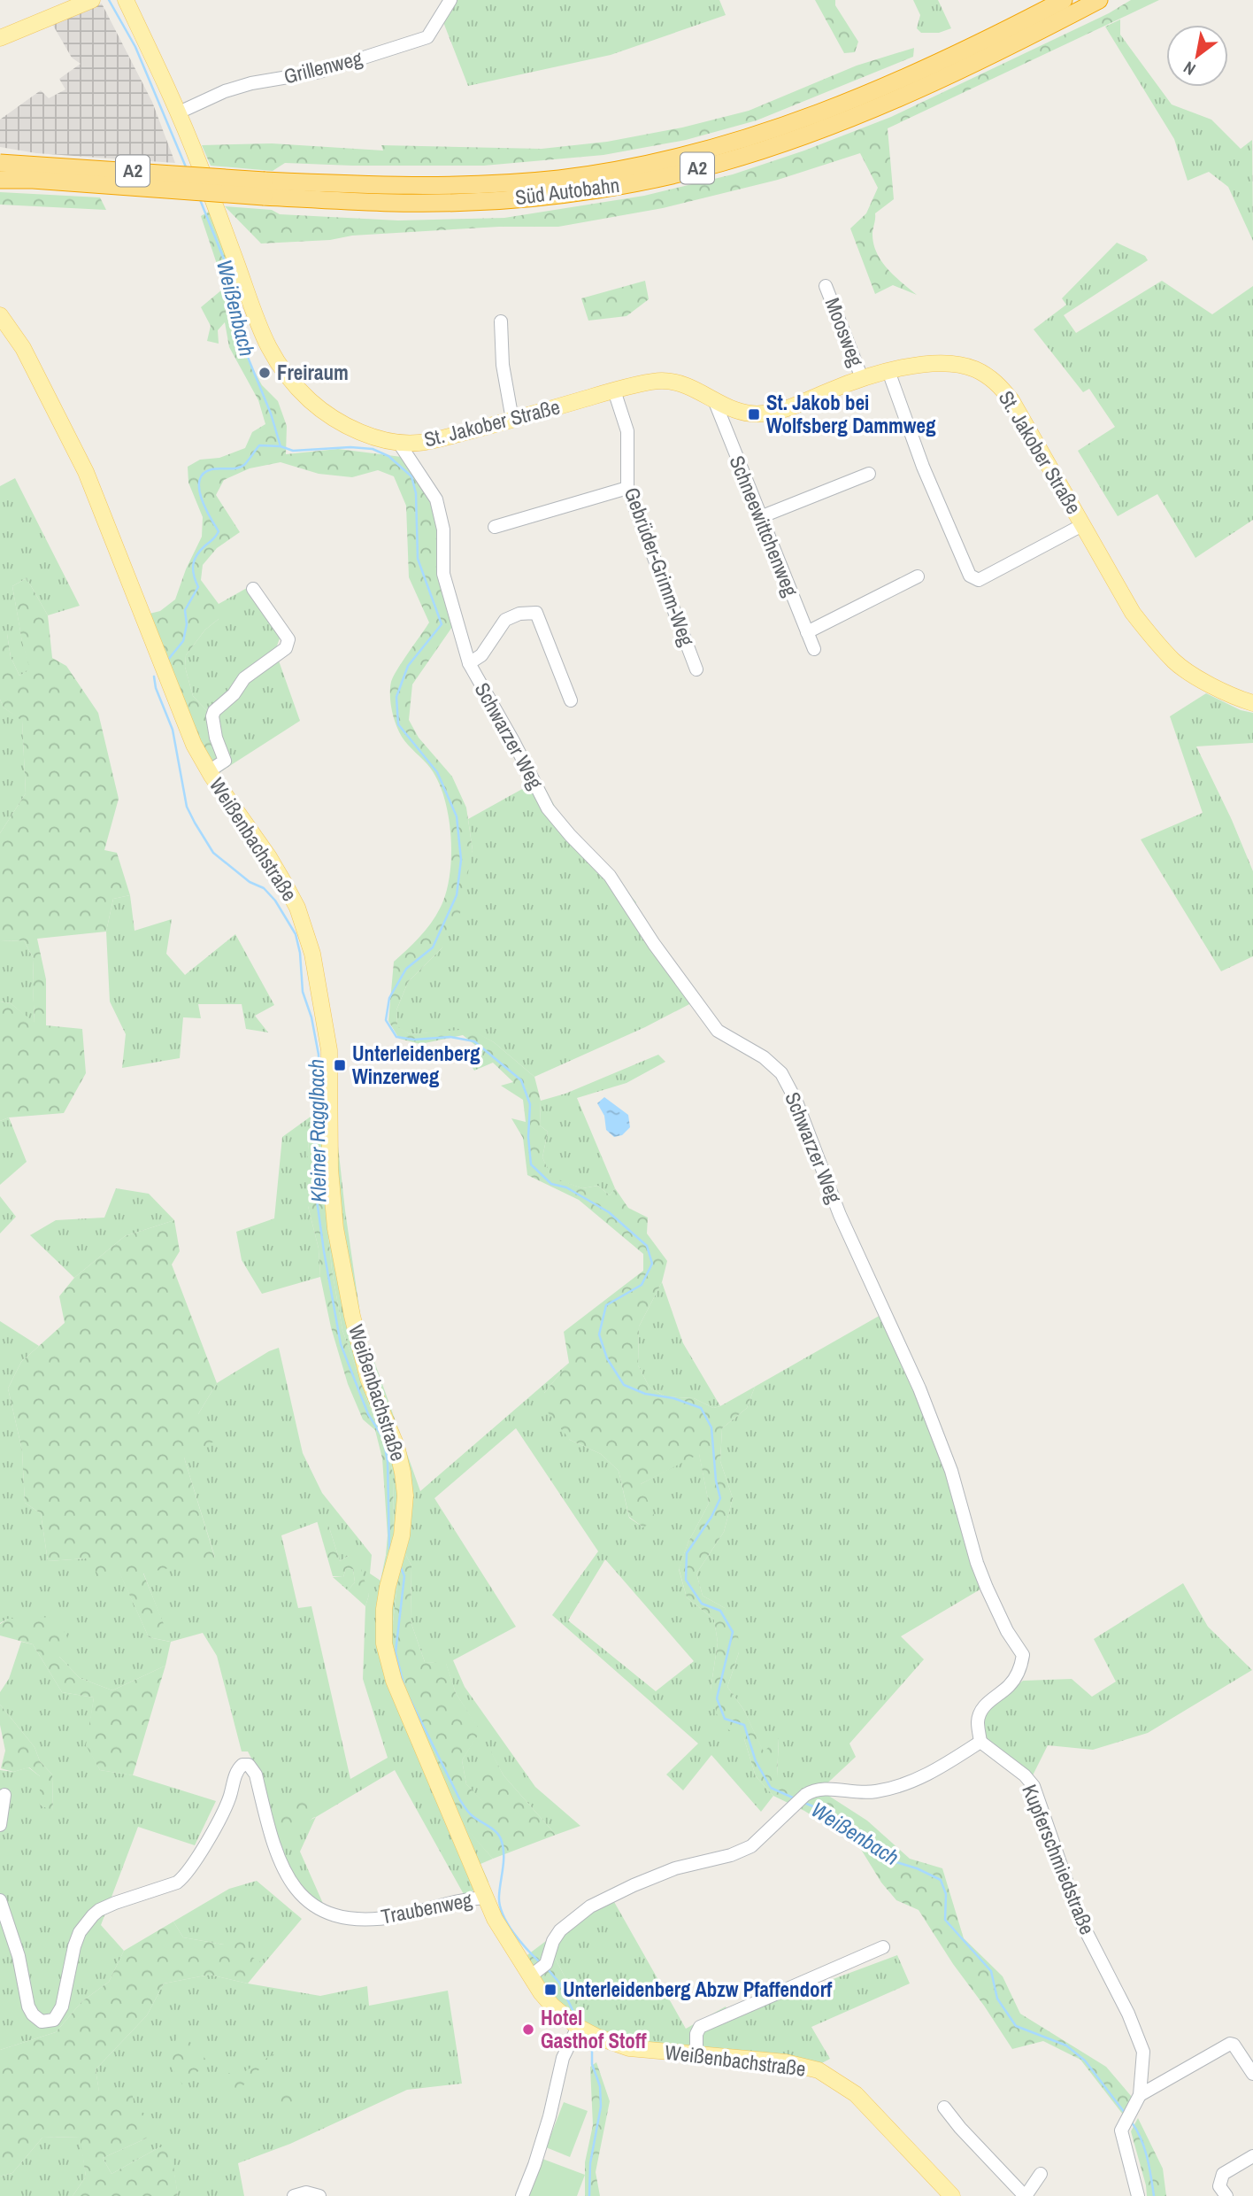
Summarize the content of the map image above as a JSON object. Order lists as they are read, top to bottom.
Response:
{
  "streets": {
    "highway": ["A2", "Süd Autobahn"],
    "main road": ["St. Jakober Straße", "Weißenbachstraße"],
    "street": [
      "Grillenweg",
      "Moosweg",
      "Schneewittchenweg",
      "Gebrüder-Grimm-Weg",
      "Schwarzer Weg",
      "Kupferschmiedstraße",
      "Traubenweg"
    ]
  },
  "crossings": [
    ["Grillenweg", "St. Jakober Straße"],
    ["Moosweg", "St. Jakober Straße"],
    ["St. Jakober Straße", "Schneewittchenweg"],
    ["St. Jakober Straße", "Gebrüder-Grimm-Weg"],
    ["St. Jakober Straße", "Schwarzer Weg"],
    ["Schwarzer Weg", "Kupferschmiedstraße"],
    ["Weißenbachstraße", "Traubenweg"]
  ],
  "water": ["Weißenbach", "Kleiner Ragglbach"],
  "places": {
    "other": ["Freiraum", "Hotel Gasthof Stoff"],
    "transit": ["St. Jakob bei Wolfsberg Dammweg", "Unterleidenberg Winzerweg", "Unterleidenberg Abzw Pfaffendorf"]
  },
  "north": "bottom left"
}
